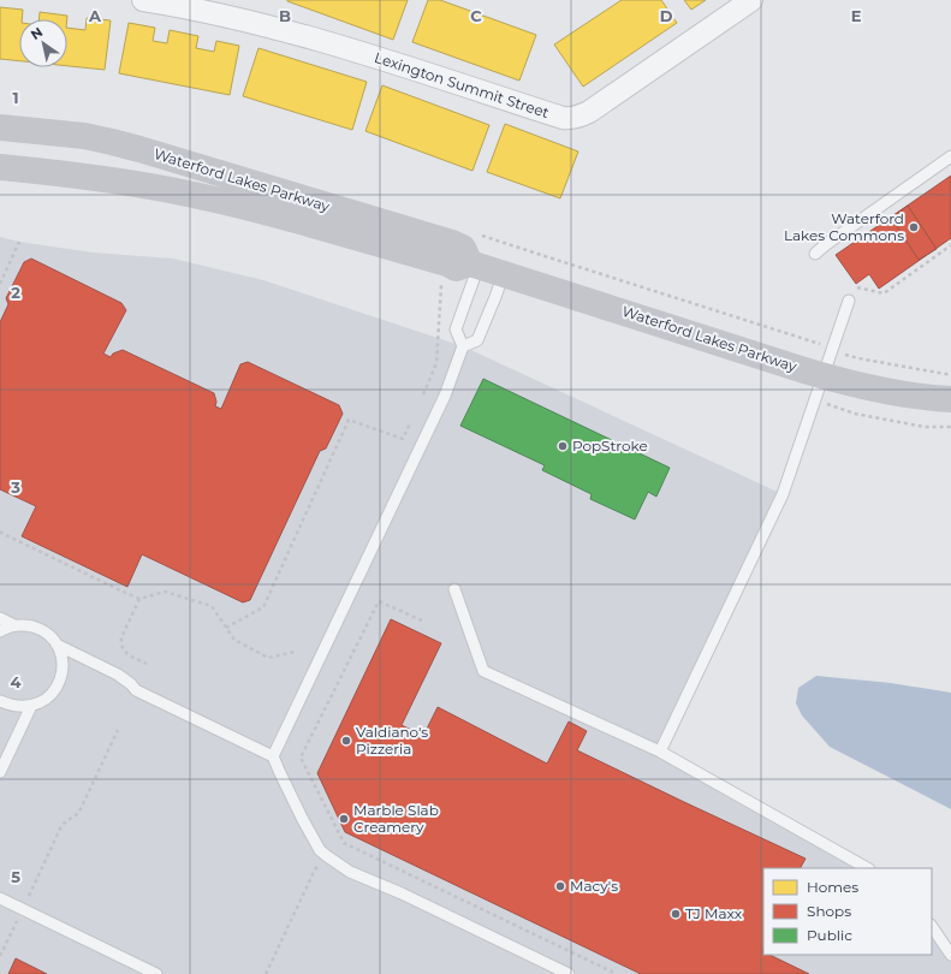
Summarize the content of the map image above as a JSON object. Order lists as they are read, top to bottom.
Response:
{
  "streets": {
    "street": ["Lexington Summit Street", "Waterford Lakes Parkway"]
  },
  "places": [
    "Waterford Lakes Commons",
    "PopStroke",
    "Valdiano's Pizzeria",
    "Marble Slab Creamery",
    "Macy's",
    "TJ Maxx"
  ],
  "legend": ["Homes", "Shops", "Public"],
  "north": "top left",
  "grid": {
    "columns": [
      "A",
      "B",
      "C",
      "D",
      "E"
    ],
    "rows": [
      "1",
      "2",
      "3",
      "4",
      "5"
    ]
  }
}
